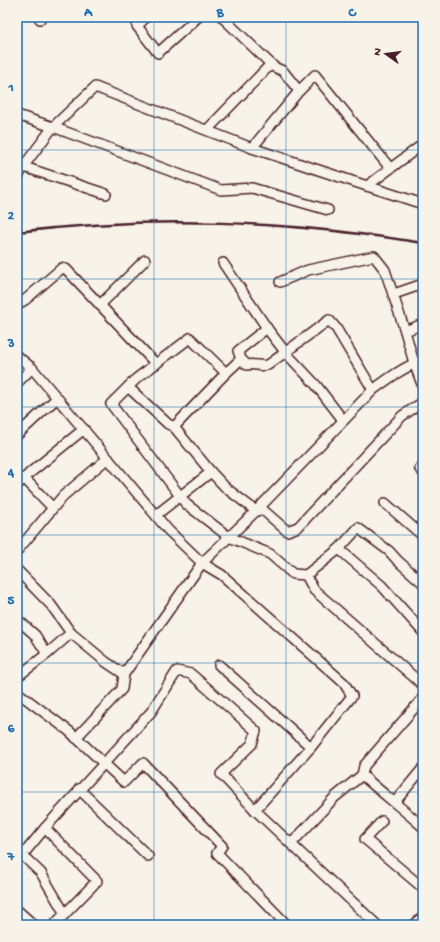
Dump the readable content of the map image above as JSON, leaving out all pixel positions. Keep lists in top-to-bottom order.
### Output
{
  "north": "left",
  "grid": {
    "columns": ["A", "B", "C"],
    "rows": [
      "1",
      "2",
      "3",
      "4",
      "5",
      "6",
      "7"
    ]
  }
}
